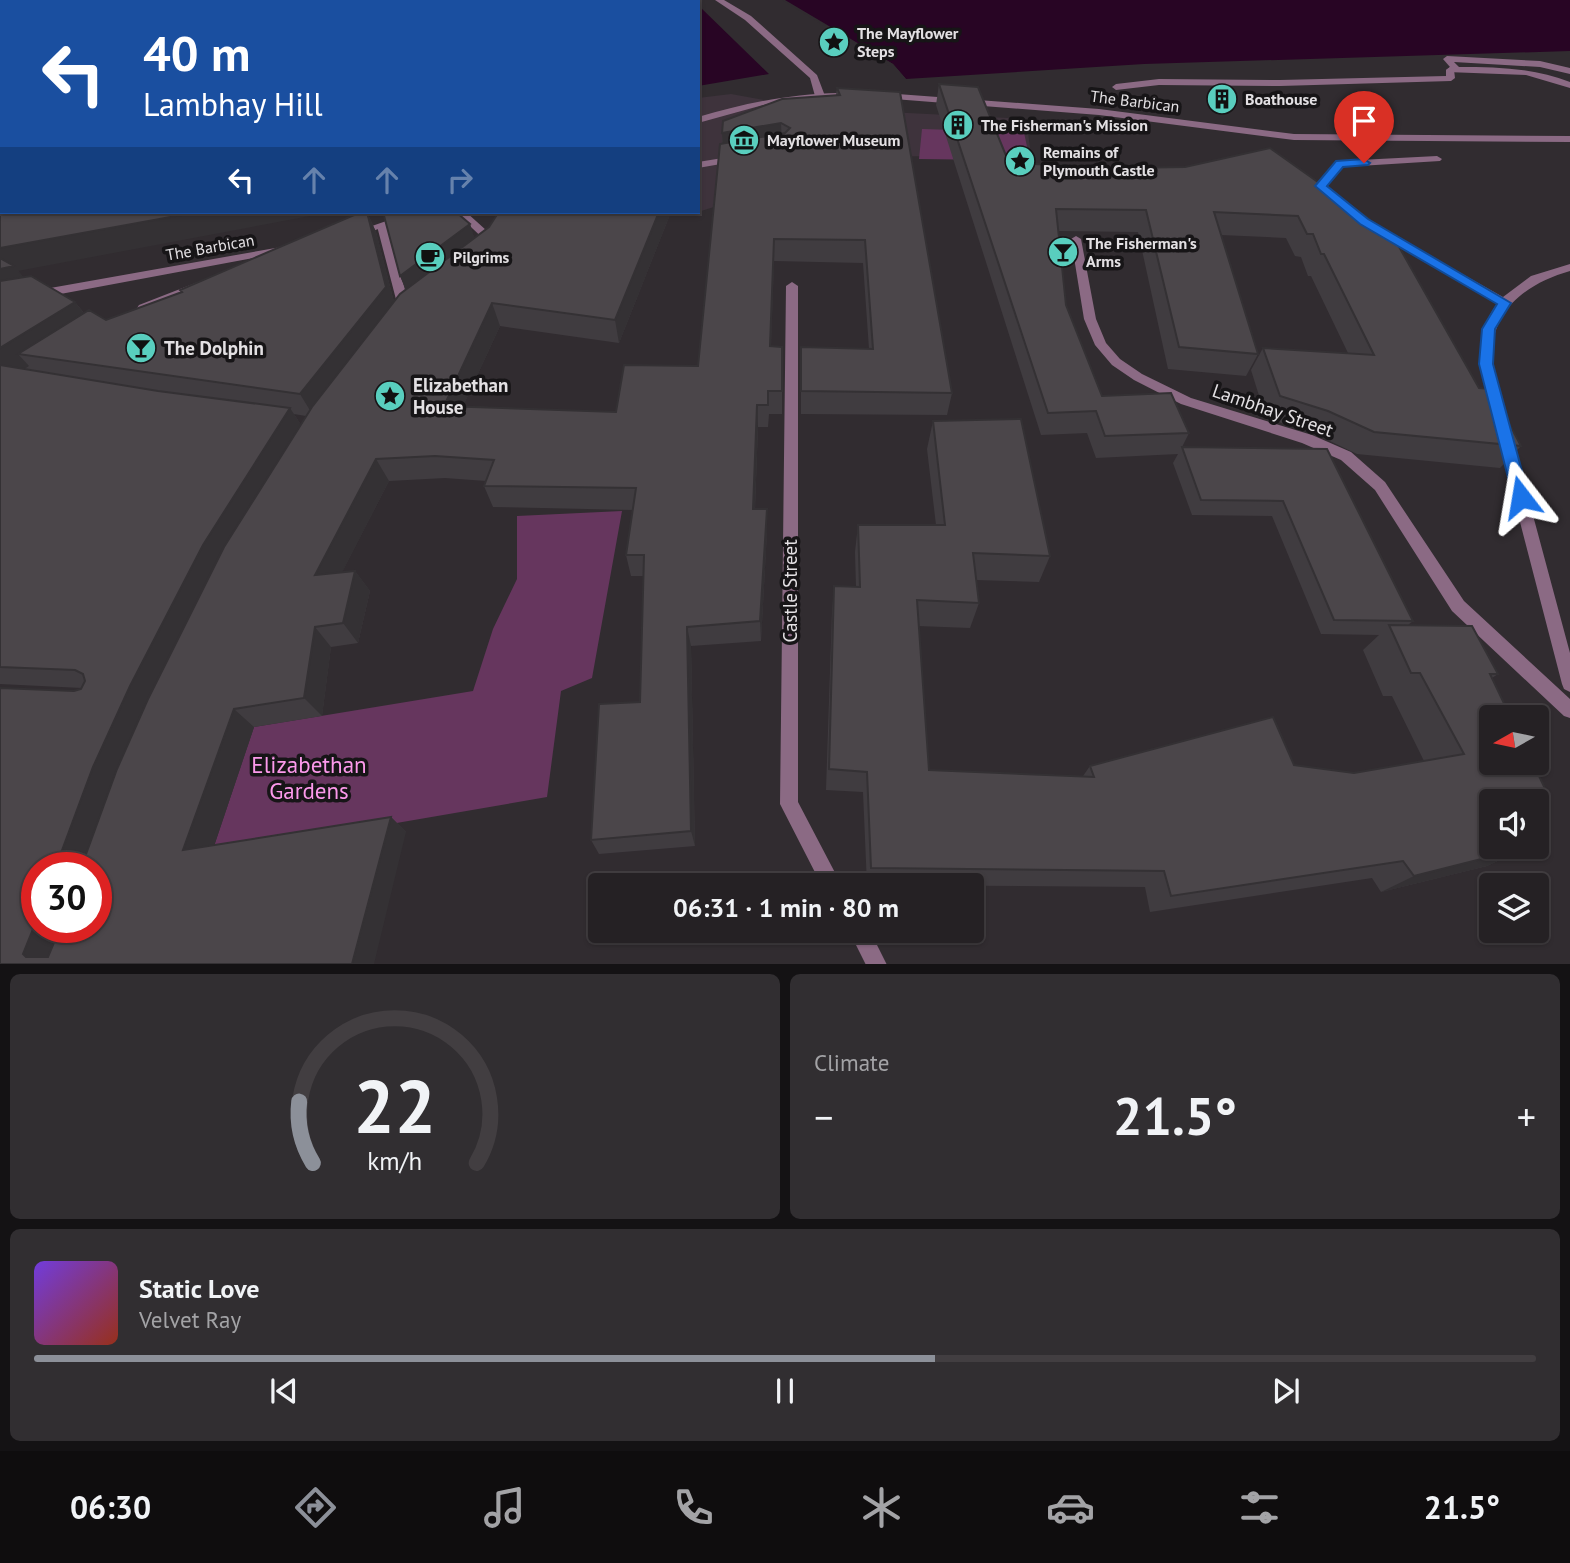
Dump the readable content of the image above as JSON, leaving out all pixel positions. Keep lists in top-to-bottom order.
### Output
{
  "streets": {
    "street": ["The Barbican", "Lambhay Street", "Castle Street"]
  },
  "parks": ["Elizabethan Gardens"],
  "places": {
    "place": ["The Mayflower Steps", "Remains of Plymouth Castle", "Elizabethan House"],
    "building": ["Boathouse", "The Fisherman's Mission"],
    "museum": ["Mayflower Museum"],
    "bar": ["The Fisherman's Arms", "The Dolphin"],
    "cafe": ["Pilgrims"]
  },
  "north": "left",
  "page": {
    "turn": ["40 m", "Lambhay Hill"],
    "limit": "30",
    "trip": "06:31 · 1 min · 80 m",
    "tile": "Climate",
    "heat": ["−", "21.5°", "+"],
    "song": ["Static Love", "Velvet Ray"],
    "tabs": ["06:30", "21.5°"],
    "gauge": ["22", "km/h"]
  }
}
